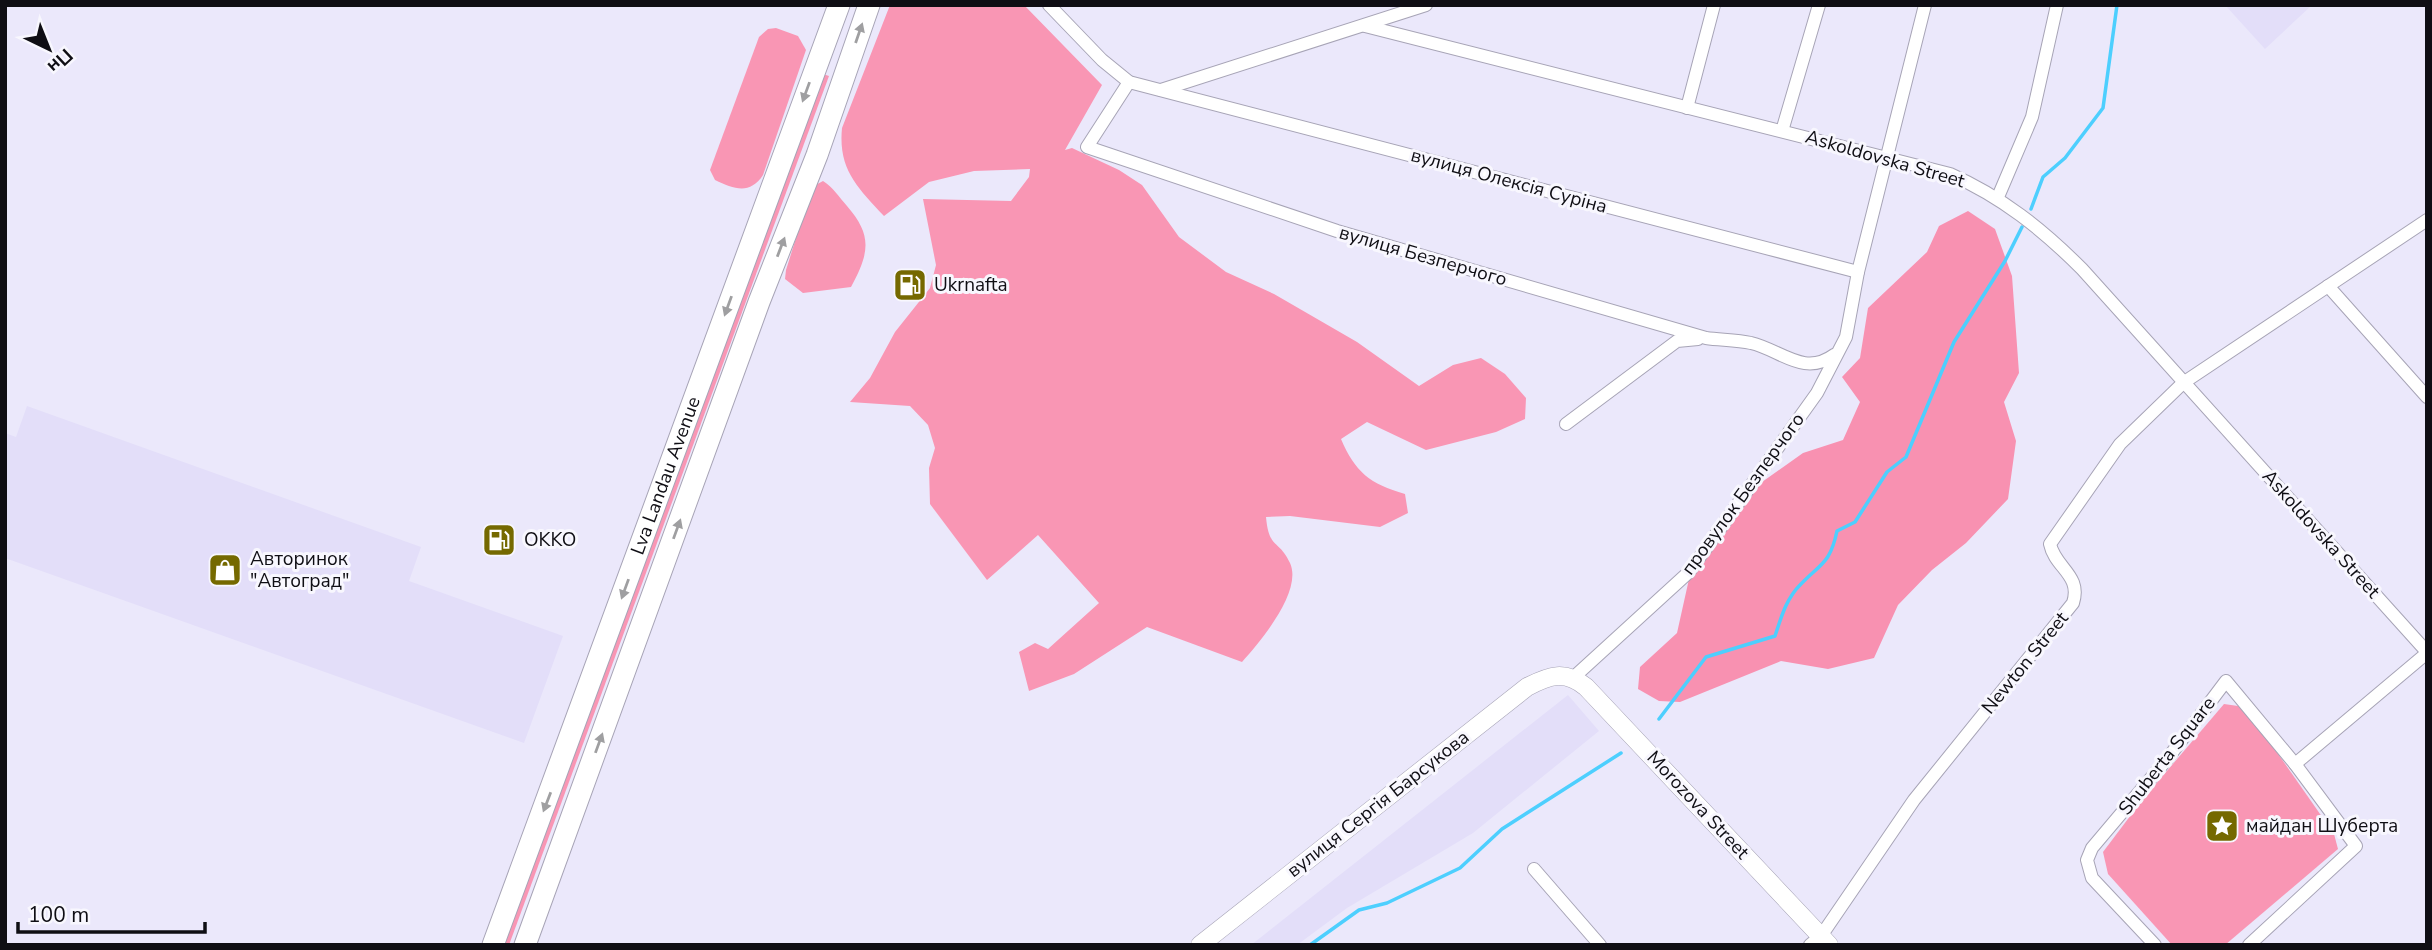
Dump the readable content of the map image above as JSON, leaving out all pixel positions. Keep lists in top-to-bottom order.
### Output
{
  "streets": {
    "main road": ["Lva Landau Avenue", "вулиця Сергія Барсукова", "Morozova Street"],
    "street": [
      "Askoldovska Street",
      "вулиця Олексія Суріна",
      "вулиця Безперчого",
      "провулок Безперчого",
      "Newton Street",
      "Shuberta Square"
    ]
  },
  "crossings": [
    ["Askoldovska Street", "провулок Безперчого"],
    ["Askoldovska Street", "Newton Street"],
    ["вулиця Олексія Суріна", "вулиця Безперчого"],
    ["вулиця Олексія Суріна", "провулок Безперчого"],
    ["вулиця Безперчого", "провулок Безперчого"],
    ["провулок Безперчого", "вулиця Сергія Барсукова"],
    ["провулок Безперчого", "Morozova Street"],
    ["Newton Street", "Morozova Street"],
    ["вулиця Сергія Барсукова", "Morozova Street"]
  ],
  "places": {
    "fuel station": ["Ukrnafta", "OKKO"],
    "shop": ["Авторинок \"Автоград\""],
    "place": ["майдан Шуберта"]
  },
  "scale_bar": "100 m",
  "north": "bottom right"
}
